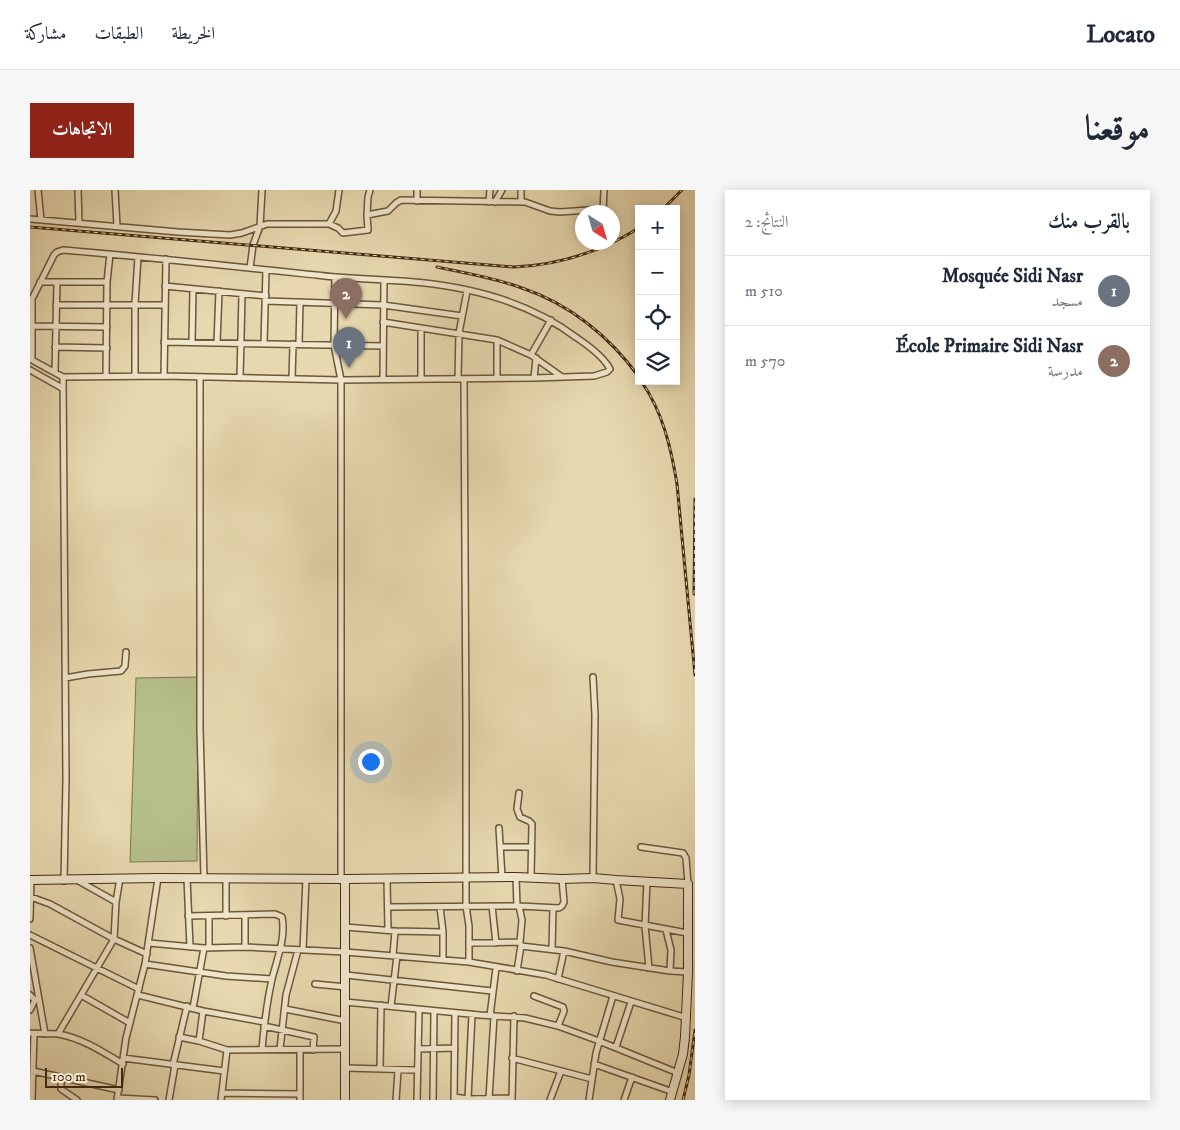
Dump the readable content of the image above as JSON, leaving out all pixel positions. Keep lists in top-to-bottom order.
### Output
{
  "scale_bar": "100 m",
  "north": "bottom right",
  "page": {
    "header": "Locato",
    "nav": ["الخريطة", "الطبقات", "مشاركة"],
    "title": "موقعنا",
    "buttons": "الاتجاهات",
    "heading": ["بالقرب منك", "النتائج: 2"],
    "map_buttons": ["+", "−"],
    "list": [
      {
        "mark": "1",
        "name": "Mosquée Sidi Nasr",
        "note": "مسجد",
        "value": "510 m"
      },
      {
        "mark": "2",
        "name": "École Primaire Sidi Nasr",
        "note": "مدرسة",
        "value": "570 m"
      }
    ],
    "pins": ["2", "1"],
    "scale": "100 m"
  }
}
